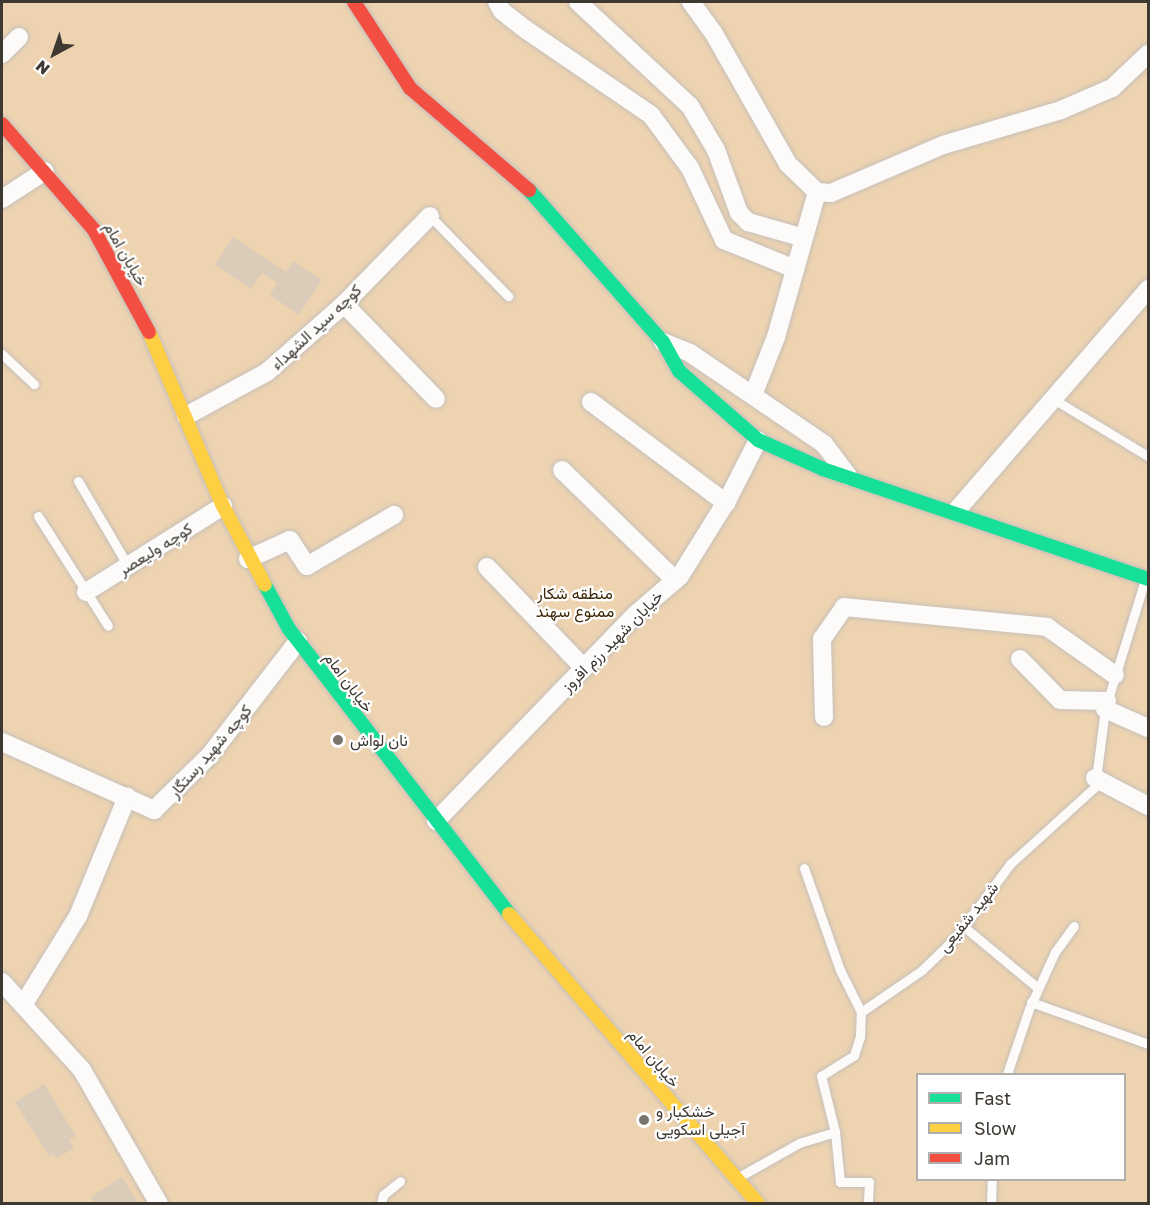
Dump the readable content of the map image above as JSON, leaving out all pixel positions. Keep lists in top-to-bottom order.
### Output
{
  "streets": {
    "street": [
      "خیابان امام",
      "کوچه سید الشهداء",
      "کوچه ولیعصر",
      "خیابان شهید رزم افروز",
      "کوچه شهید رستگار"
    ],
    "lane": ["شهید شفیعی"]
  },
  "crossings": [
    ["خیابان امام", "کوچه سید الشهداء"],
    ["خیابان امام", "کوچه ولیعصر"],
    ["خیابان امام", "خیابان شهید رزم افروز"],
    ["خیابان امام", "کوچه شهید رستگار"]
  ],
  "parks": ["منطقه شکار ممنوع سهند"],
  "places": ["نان لواش", "خشکبار و آجیلی اسکویی"],
  "legend": ["Fast", "Slow", "Jam"],
  "north": "bottom left"
}
